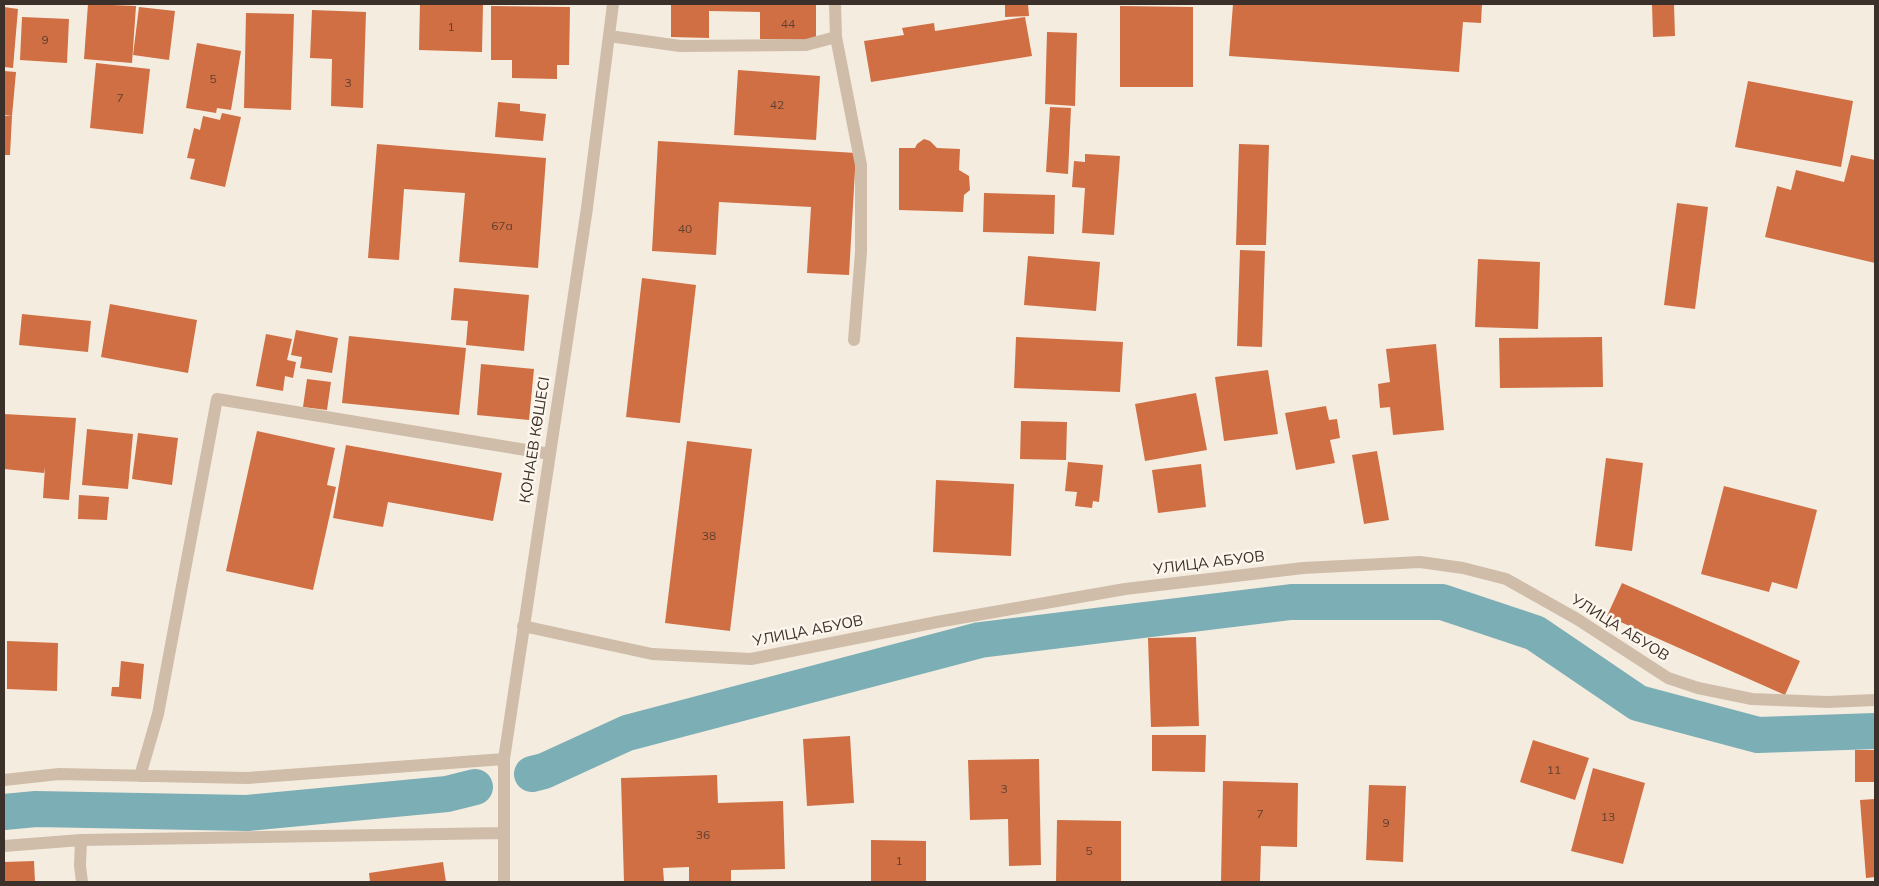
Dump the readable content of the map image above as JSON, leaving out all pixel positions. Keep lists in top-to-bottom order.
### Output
{
  "streets": {
    "street": ["ҚОНАЕВ КӨШЕСІ", "УЛИЦА АБУОВ"]
  },
  "crossings": [
    ["ҚОНАЕВ КӨШЕСІ", "УЛИЦА АБУОВ"]
  ],
  "house_numbers": [
    "44",
    "1",
    "9",
    "5",
    "3",
    "7",
    "42",
    "67а",
    "40",
    "38",
    "11",
    "3",
    "7",
    "13",
    "9",
    "36",
    "5",
    "1"
  ]
}
